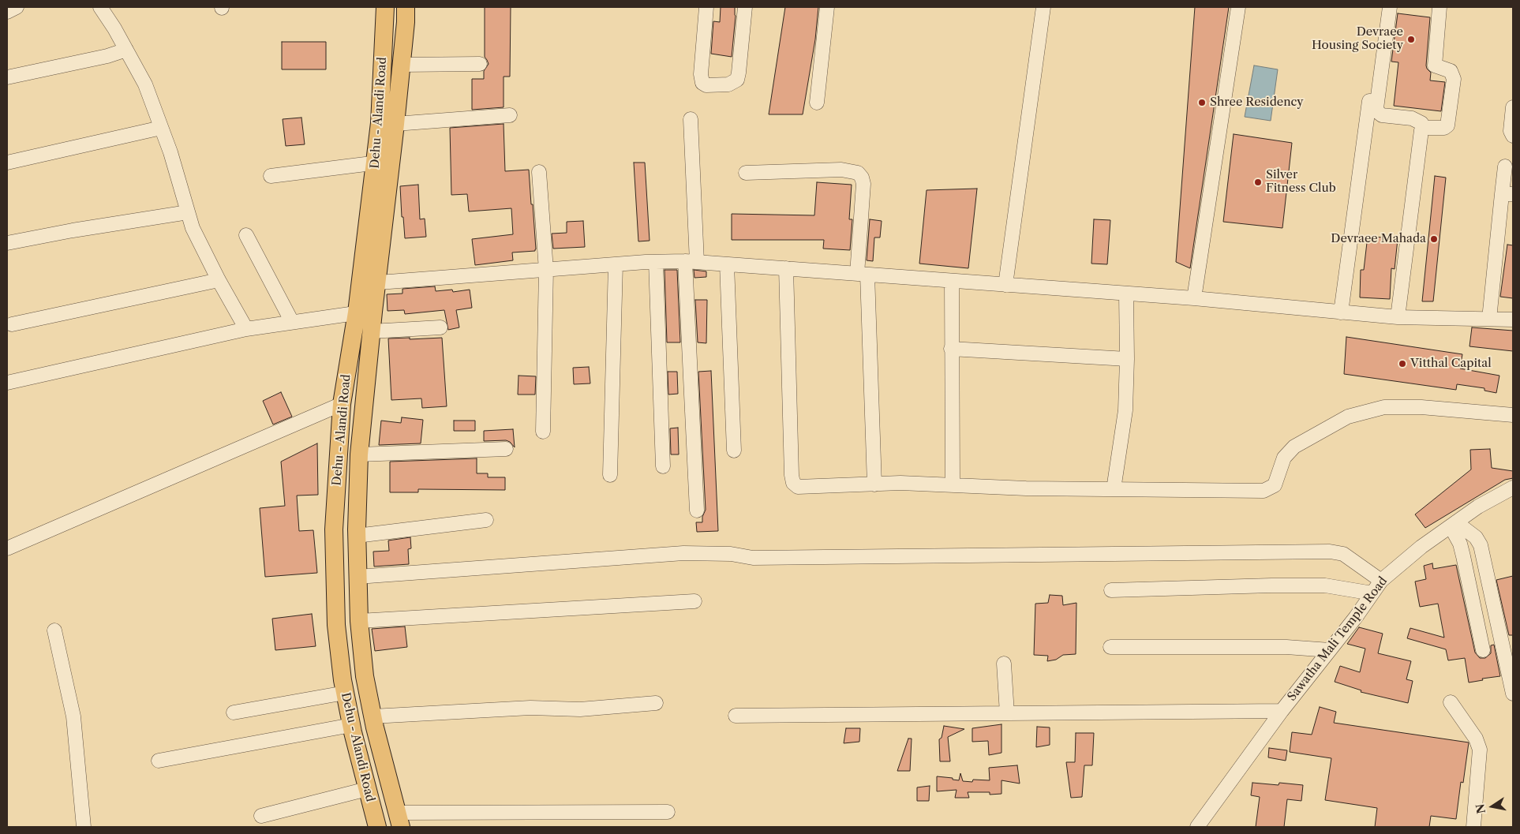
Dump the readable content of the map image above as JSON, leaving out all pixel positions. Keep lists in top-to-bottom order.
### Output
{
  "streets": {
    "main road": ["Dehu - Alandi Road"],
    "street": ["Sawatha Mali Temple Road"]
  },
  "places": [
    "Devraee Housing Society",
    "Shree Residency",
    "Silver Fitness Club",
    "Devraee Mahada",
    "Vitthal Capital"
  ],
  "north": "left"
}
